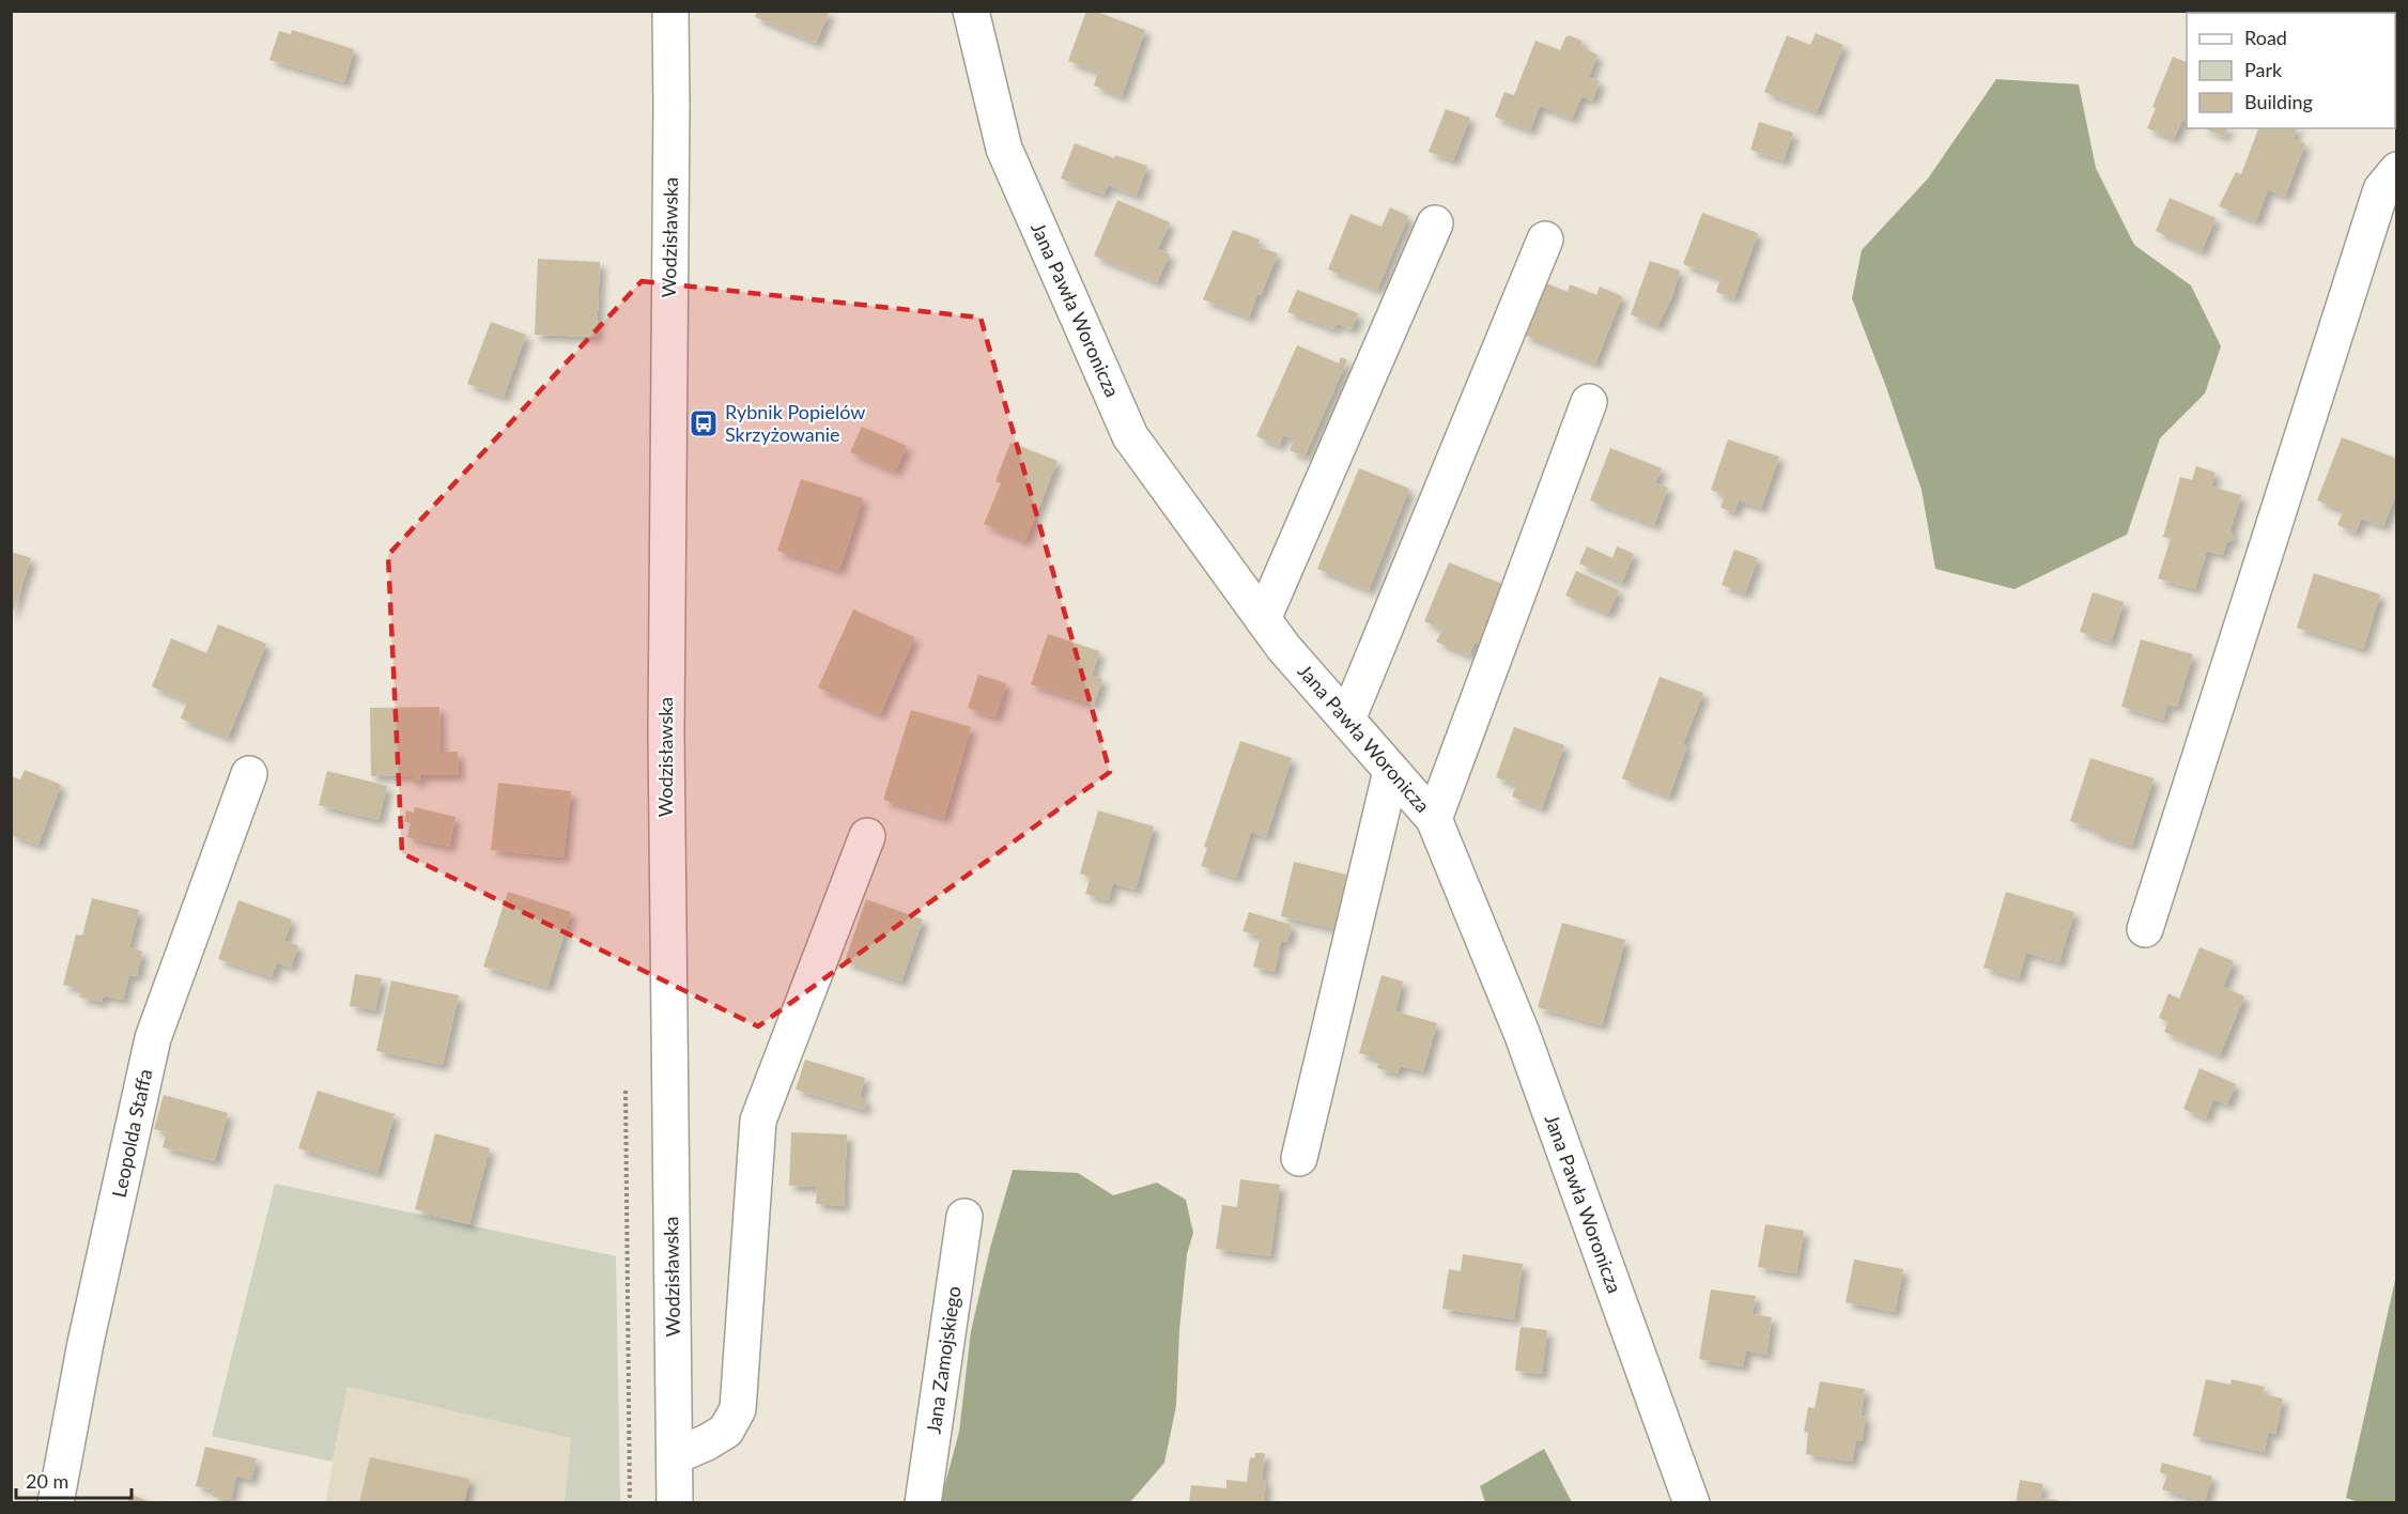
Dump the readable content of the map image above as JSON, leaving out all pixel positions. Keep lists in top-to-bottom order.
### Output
{
  "streets": {
    "street": [
      "Wodzisławska",
      "Jana Pawła Woronicza",
      "Leopolda Staffa",
      "Jana Zamojskiego"
    ]
  },
  "places": {
    "bus stop": ["Rybnik Popielów Skrzyżowanie"]
  },
  "legend": ["Road", "Park", "Building"],
  "scale_bar": "20 m"
}
